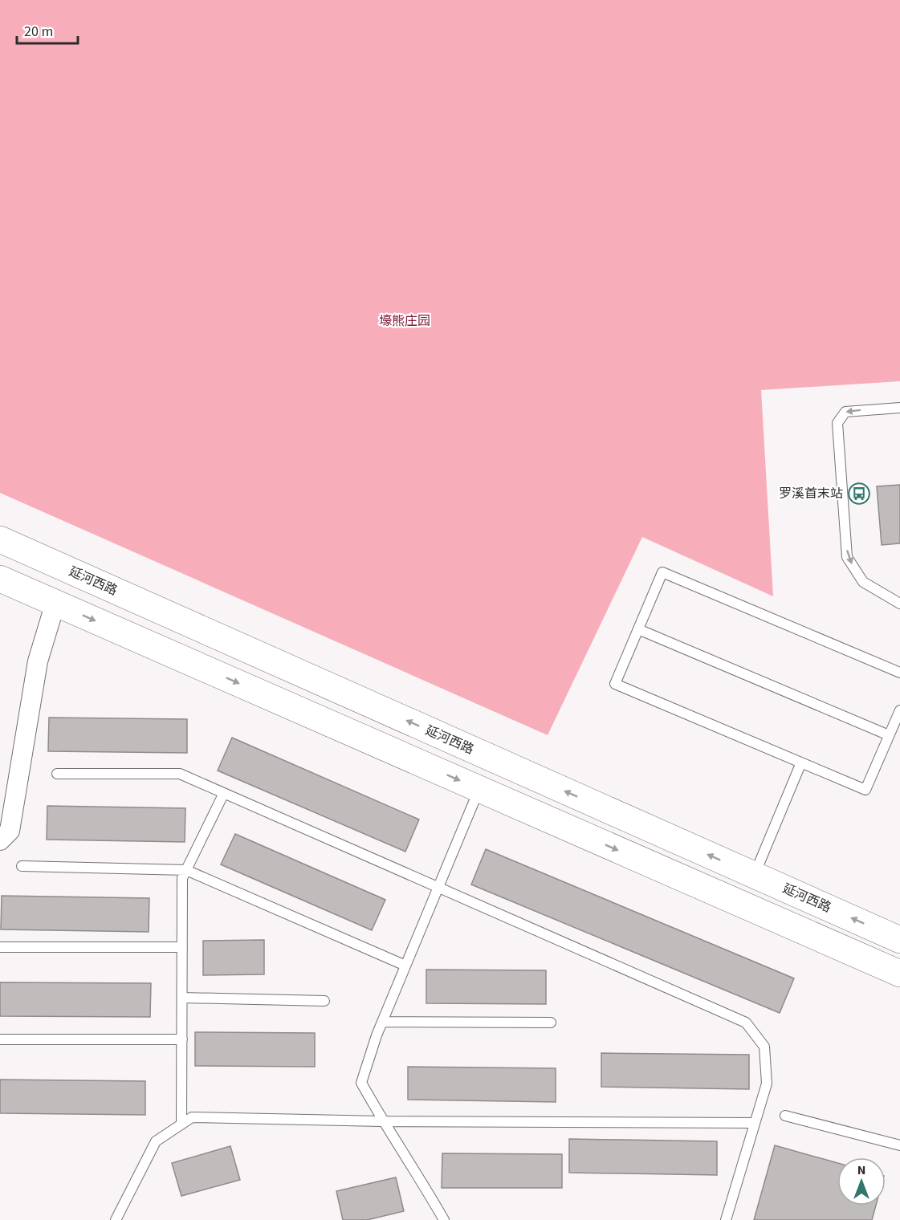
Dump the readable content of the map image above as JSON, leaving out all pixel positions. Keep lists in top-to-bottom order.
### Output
{
  "streets": {
    "street": ["延河西路"]
  },
  "parks": ["壕熊庄园"],
  "places": {
    "bus stop": ["罗溪首末站"]
  },
  "scale_bar": "20 m",
  "north": "top"
}
